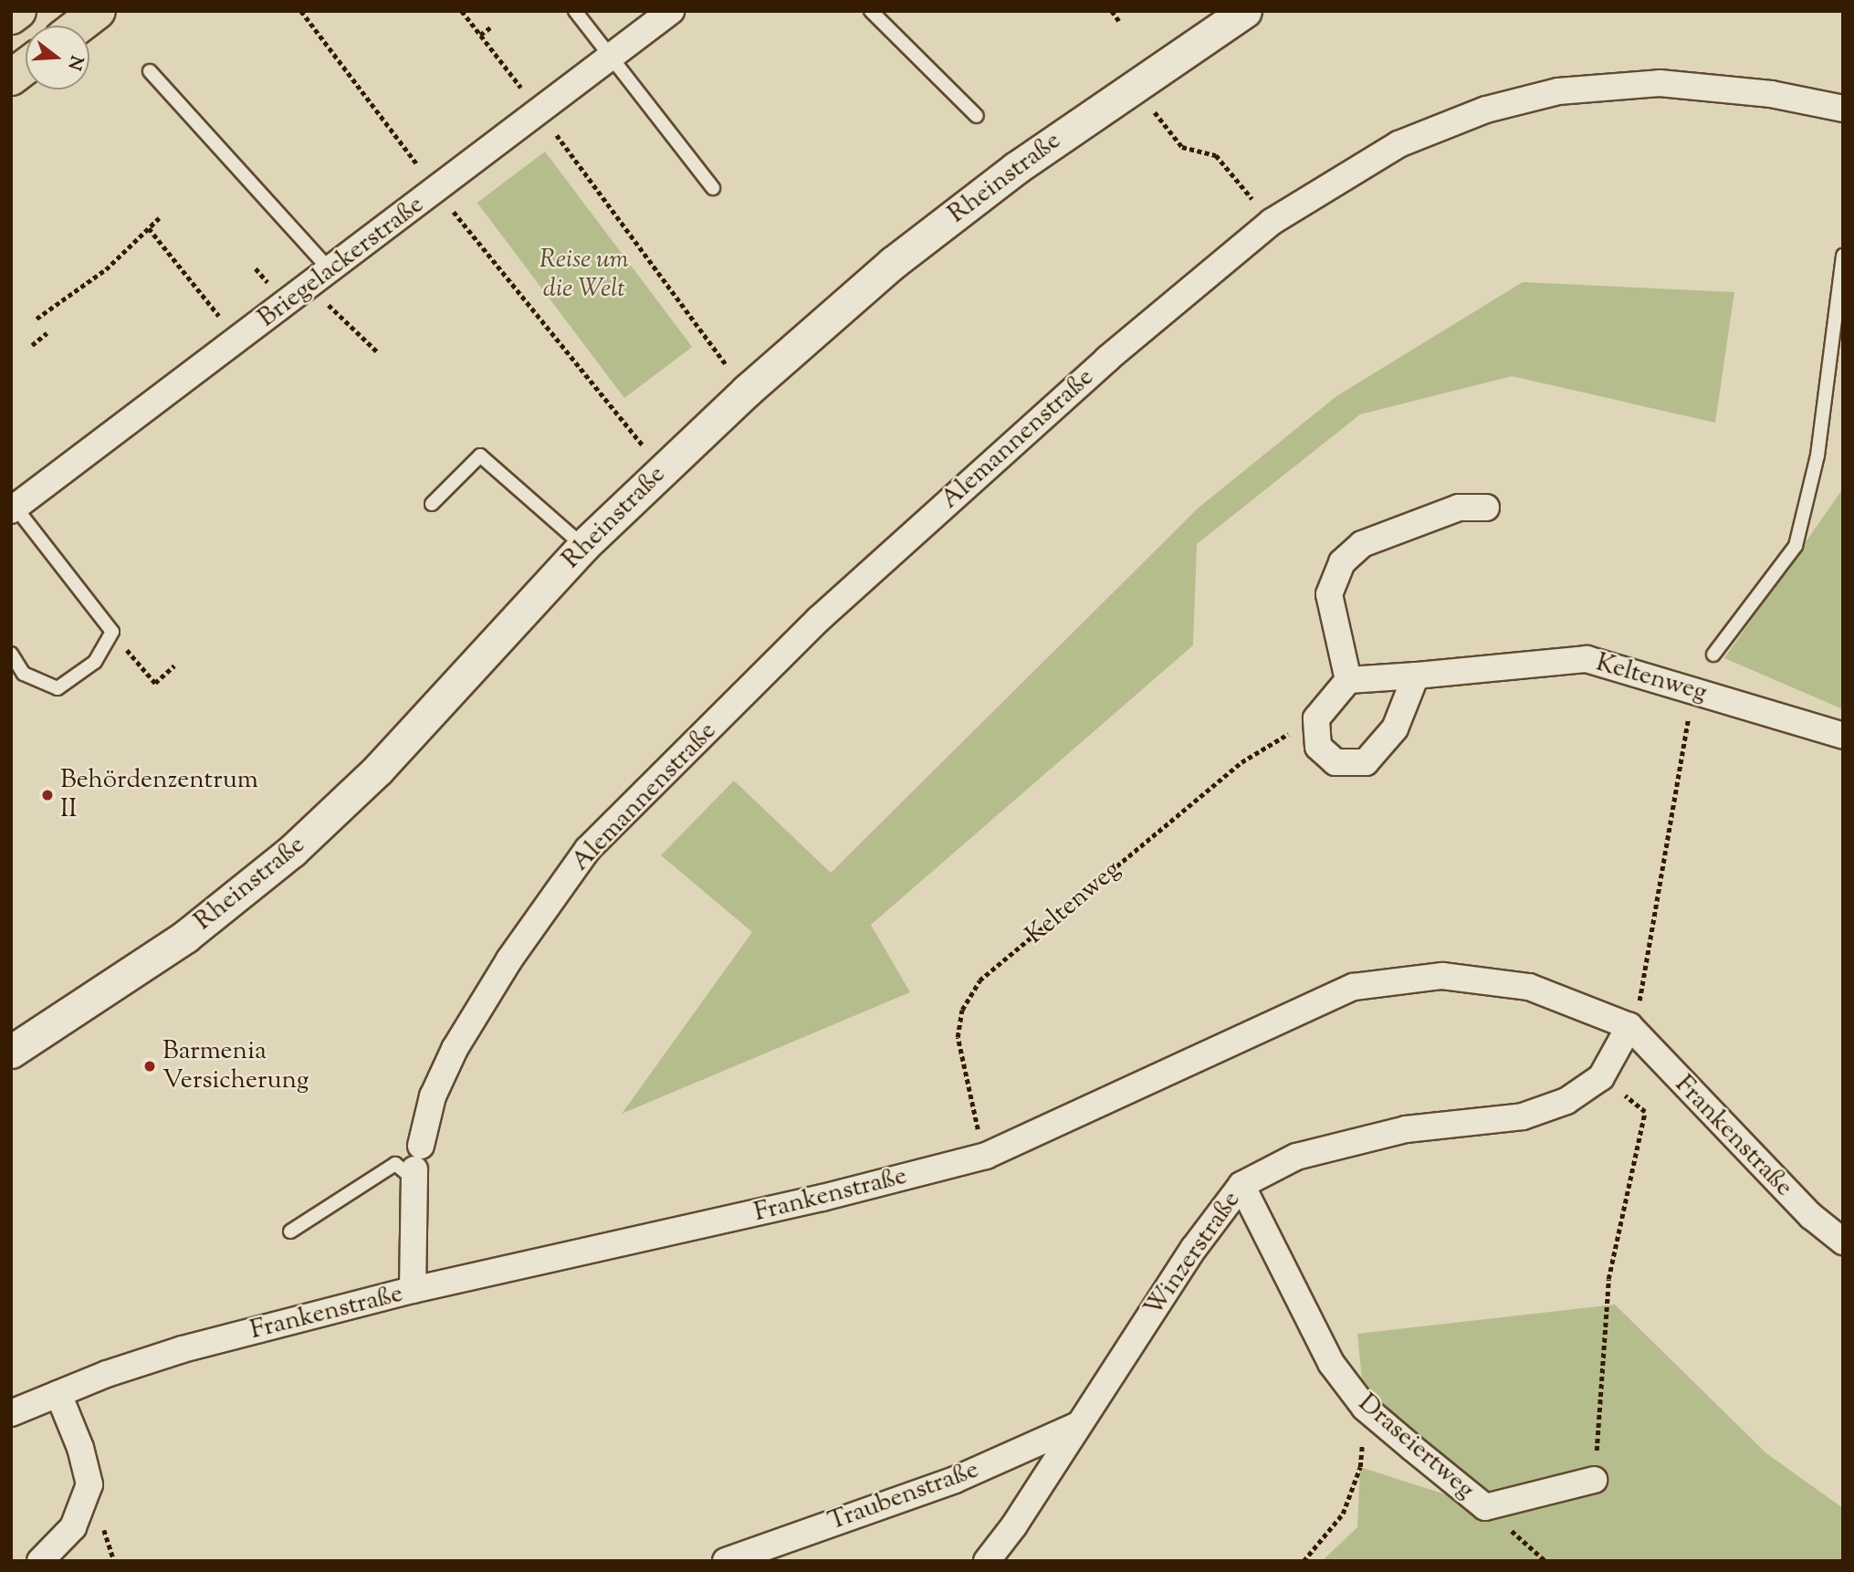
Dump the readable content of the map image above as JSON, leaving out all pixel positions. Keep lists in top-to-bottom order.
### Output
{
  "streets": {
    "street": [
      "Rheinstraße",
      "Briegelackerstraße",
      "Alemannenstraße",
      "Keltenweg",
      "Frankenstraße",
      "Winzerstraße",
      "Draseiertweg",
      "Traubenstraße"
    ]
  },
  "crossings": [
    ["Alemannenstraße", "Frankenstraße"],
    ["Keltenweg", "Frankenstraße"],
    ["Keltenweg", "Winzerstraße"],
    ["Frankenstraße", "Winzerstraße"],
    ["Winzerstraße", "Draseiertweg"],
    ["Winzerstraße", "Traubenstraße"]
  ],
  "parks": ["Reise um die Welt"],
  "places": ["Behördenzentrum II", "Barmenia Versicherung"],
  "north": "right"
}
